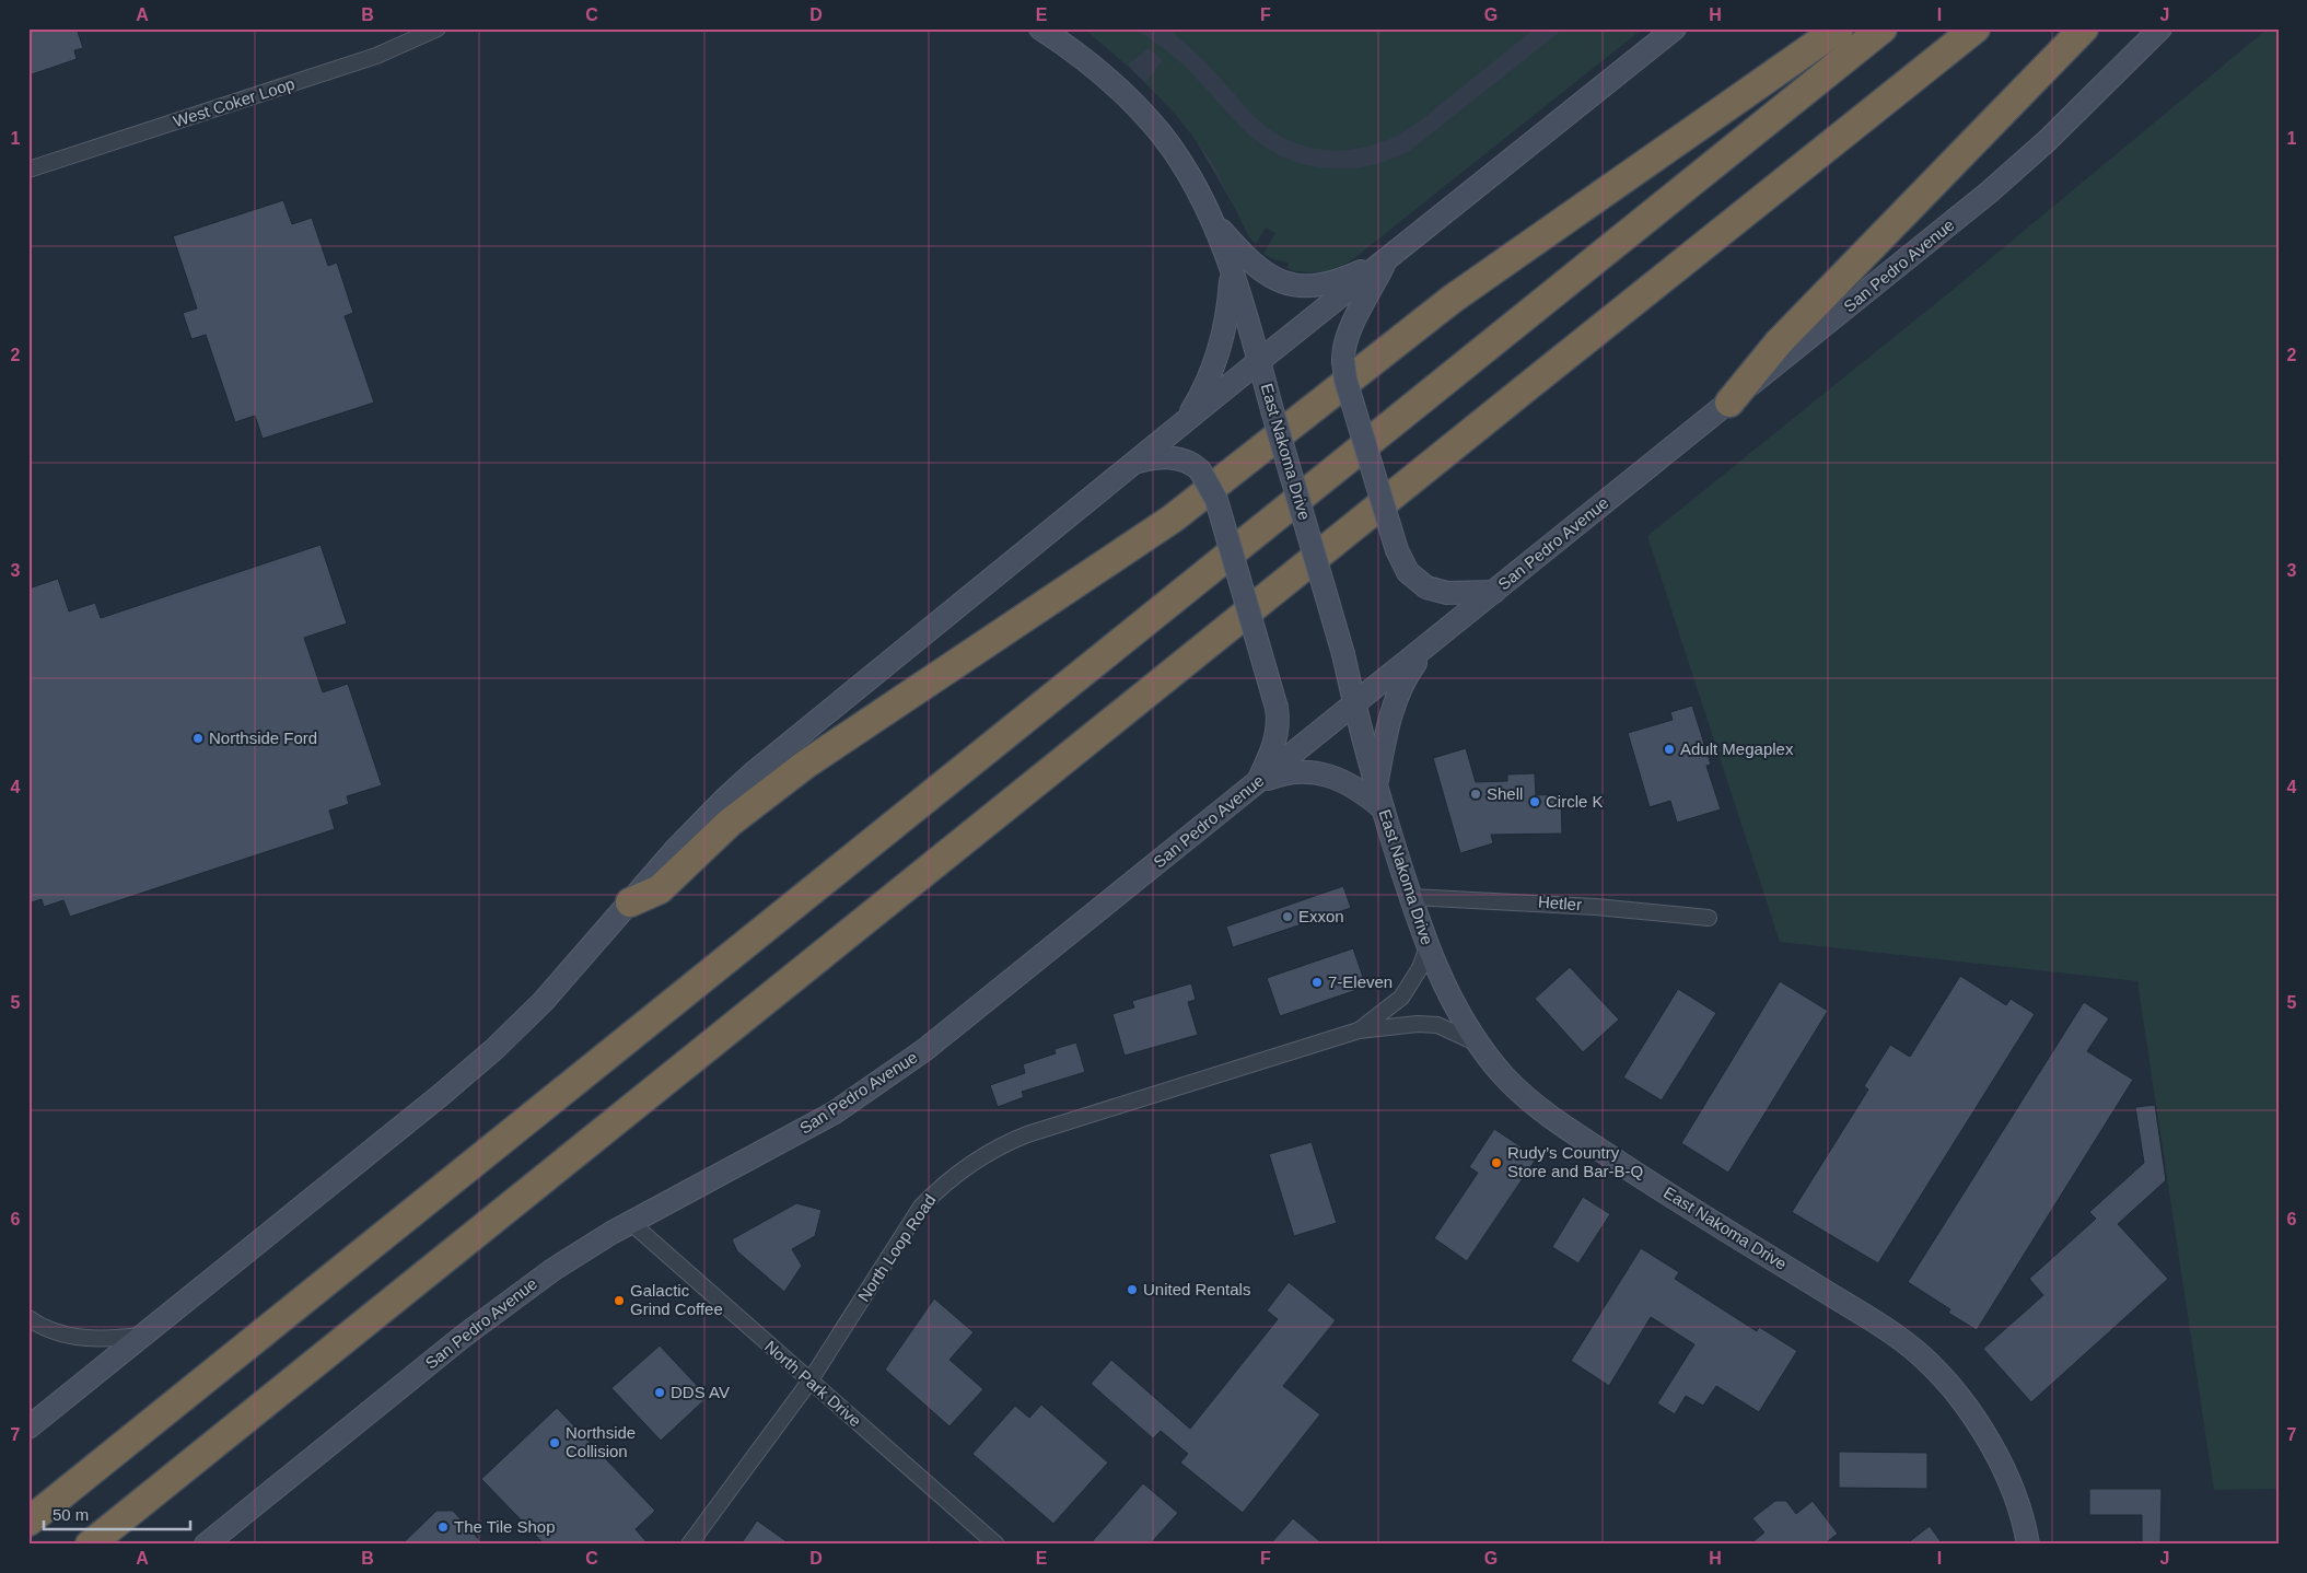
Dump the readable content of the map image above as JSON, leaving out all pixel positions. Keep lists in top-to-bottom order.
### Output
{
  "streets": {
    "main road": ["San Pedro Avenue", "East Nakoma Drive"],
    "street": [
      "West Coker Loop",
      "Hetler",
      "North Loop Road",
      "North Park Drive"
    ]
  },
  "crossings": [
    ["San Pedro Avenue", "East Nakoma Drive"],
    ["San Pedro Avenue", "North Park Drive"],
    ["East Nakoma Drive", "Hetler"],
    ["East Nakoma Drive", "North Loop Road"],
    ["North Loop Road", "North Park Drive"]
  ],
  "places": [
    "Northside Ford",
    "Adult Megaplex",
    "Shell",
    "Circle K",
    "Exxon",
    "7-Eleven",
    "Rudy’s Country Store and Bar-B-Q",
    "United Rentals",
    "Galactic Grind Coffee",
    "DDS AV",
    "Northside Collision",
    "The Tile Shop"
  ],
  "scale_bar": "50 m",
  "grid": {
    "columns": [
      "A",
      "B",
      "C",
      "D",
      "E",
      "F",
      "G",
      "H",
      "I",
      "J"
    ],
    "rows": [
      "1",
      "2",
      "3",
      "4",
      "5",
      "6",
      "7"
    ]
  }
}
